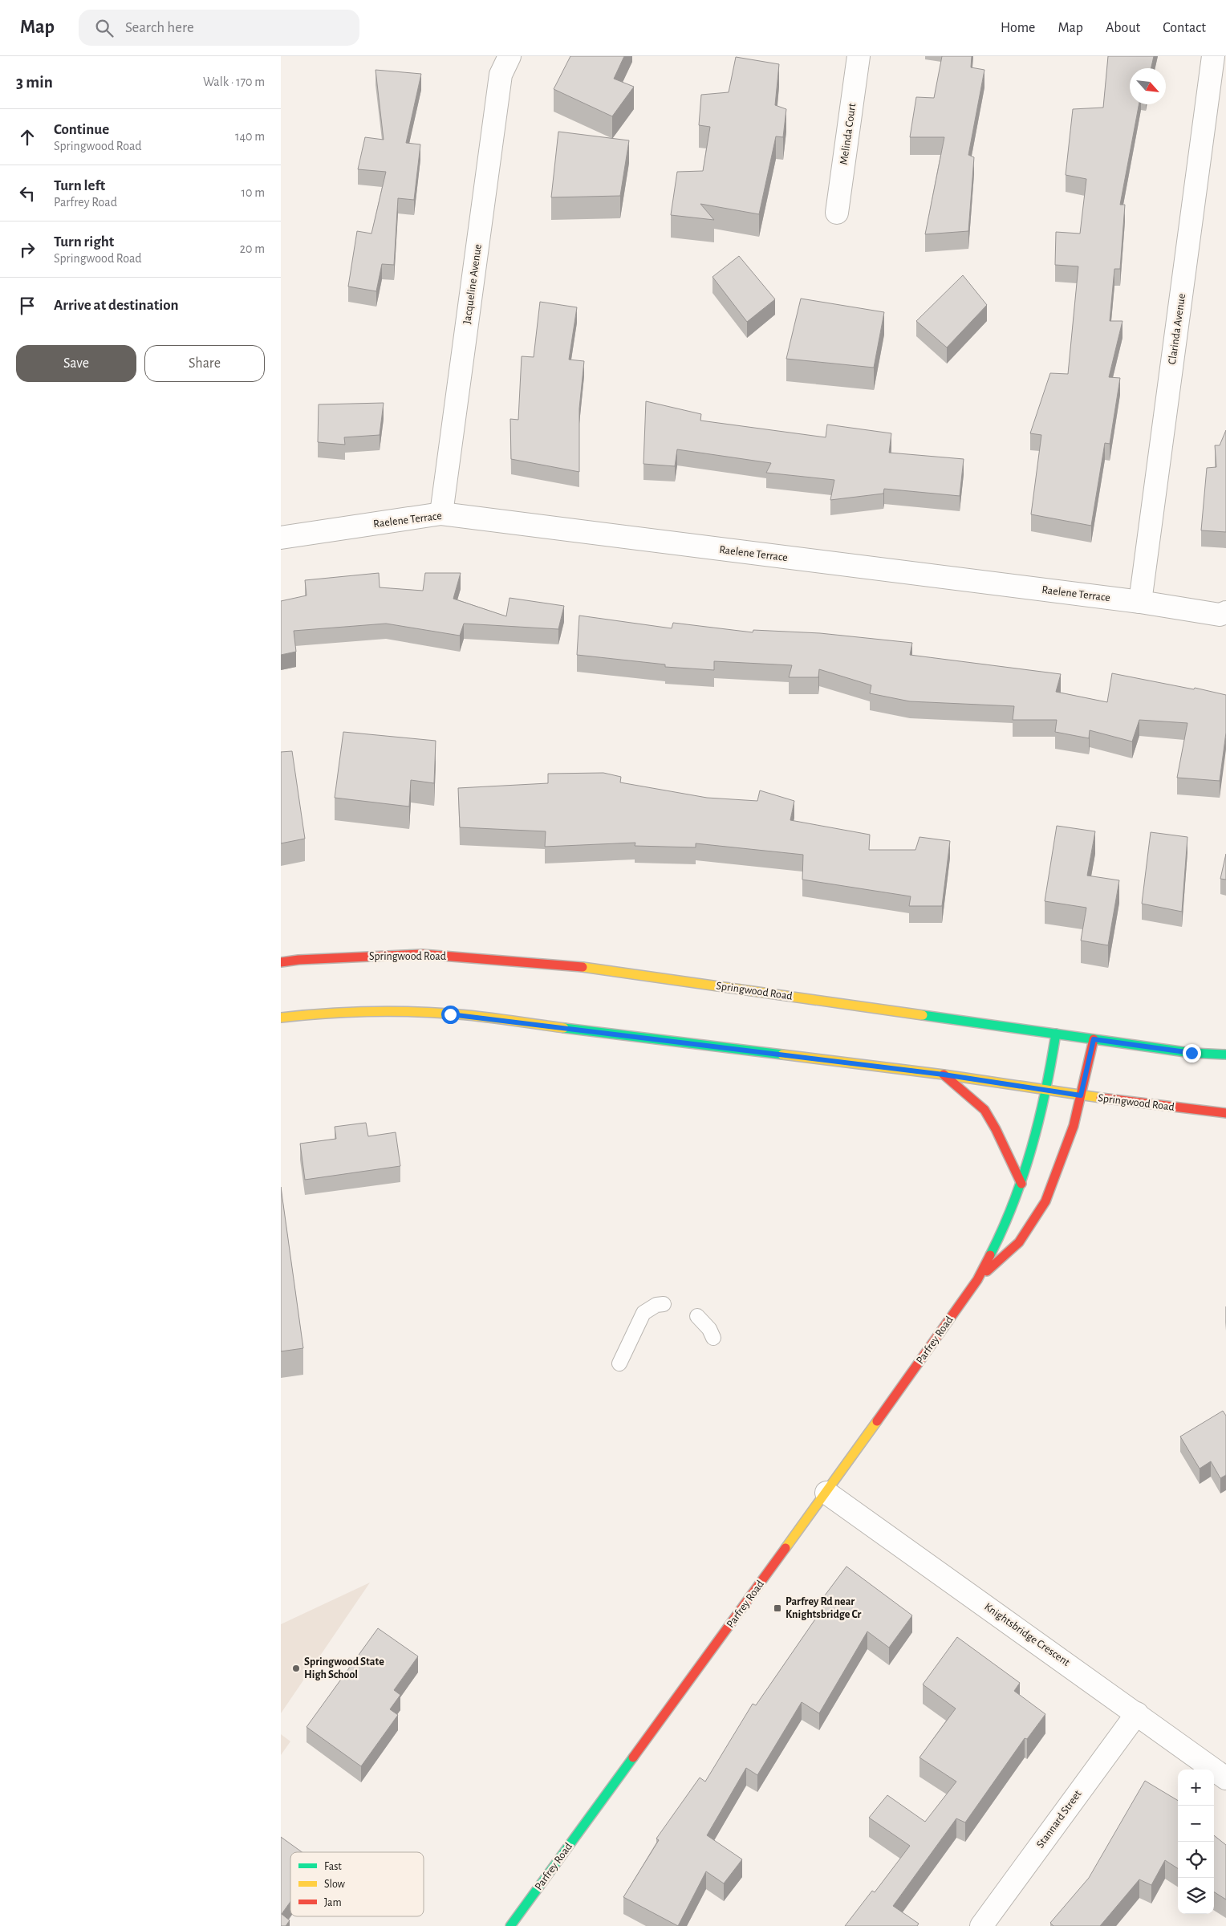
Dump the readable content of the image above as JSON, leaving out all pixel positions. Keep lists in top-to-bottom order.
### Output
{
  "streets": {
    "main road": ["Springwood Road", "Parfrey Road"],
    "street": [
      "Melinda Court",
      "Jacqueline Avenue",
      "Clarinda Avenue",
      "Raelene Terrace",
      "Knightsbridge Crescent",
      "Stannard Street"
    ]
  },
  "crossings": [
    ["Jacqueline Avenue", "Raelene Terrace"],
    ["Clarinda Avenue", "Raelene Terrace"],
    ["Springwood Road", "Parfrey Road"],
    ["Parfrey Road", "Knightsbridge Crescent"],
    ["Knightsbridge Crescent", "Stannard Street"]
  ],
  "places": {
    "transit": ["Parfrey Rd near Knightsbridge Cr"],
    "other": ["Springwood State High School"]
  },
  "legend": ["Fast", "Slow", "Jam"],
  "north": "bottom right",
  "page": {
    "header": "Map",
    "search": "Search here",
    "nav": [
      "Home",
      "Map",
      "About",
      "Contact"
    ],
    "heading": ["3 min", "Walk · 170 m"],
    "list": [
      ["Continue", "Springwood Road", "140 m"],
      ["Turn left", "Parfrey Road", "10 m"],
      ["Turn right", "Springwood Road", "20 m"],
      "Arrive at destination"
    ],
    "buttons": ["Save", "Share"],
    "map_buttons": ["+", "−"]
  }
}
